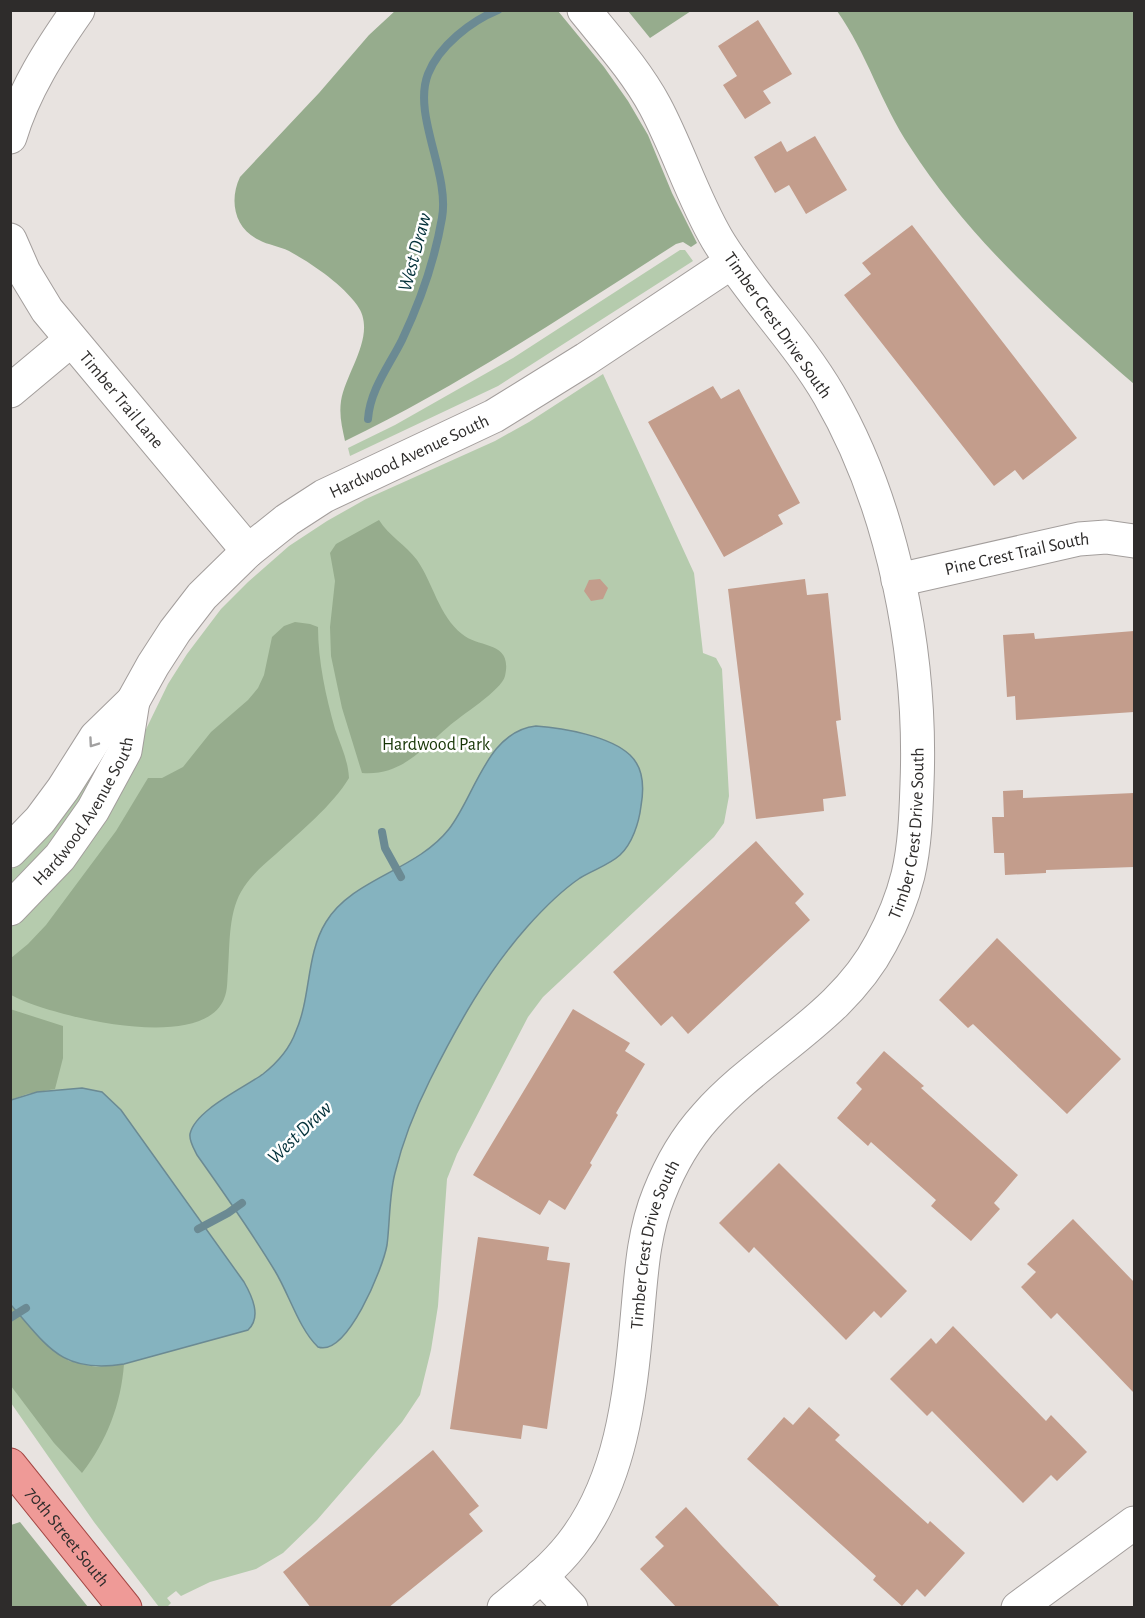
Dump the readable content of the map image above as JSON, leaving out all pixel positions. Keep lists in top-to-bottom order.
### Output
{
  "streets": {
    "main road": ["70th Street South"],
    "street": [
      "Timber Crest Drive South",
      "Timber Trail Lane",
      "Hardwood Avenue South",
      "Pine Crest Trail South"
    ]
  },
  "crossings": [
    ["Timber Crest Drive South", "Hardwood Avenue South"],
    ["Timber Crest Drive South", "Pine Crest Trail South"],
    ["Timber Trail Lane", "Hardwood Avenue South"]
  ],
  "water": ["West Draw"],
  "parks": ["Hardwood Park"]
}
